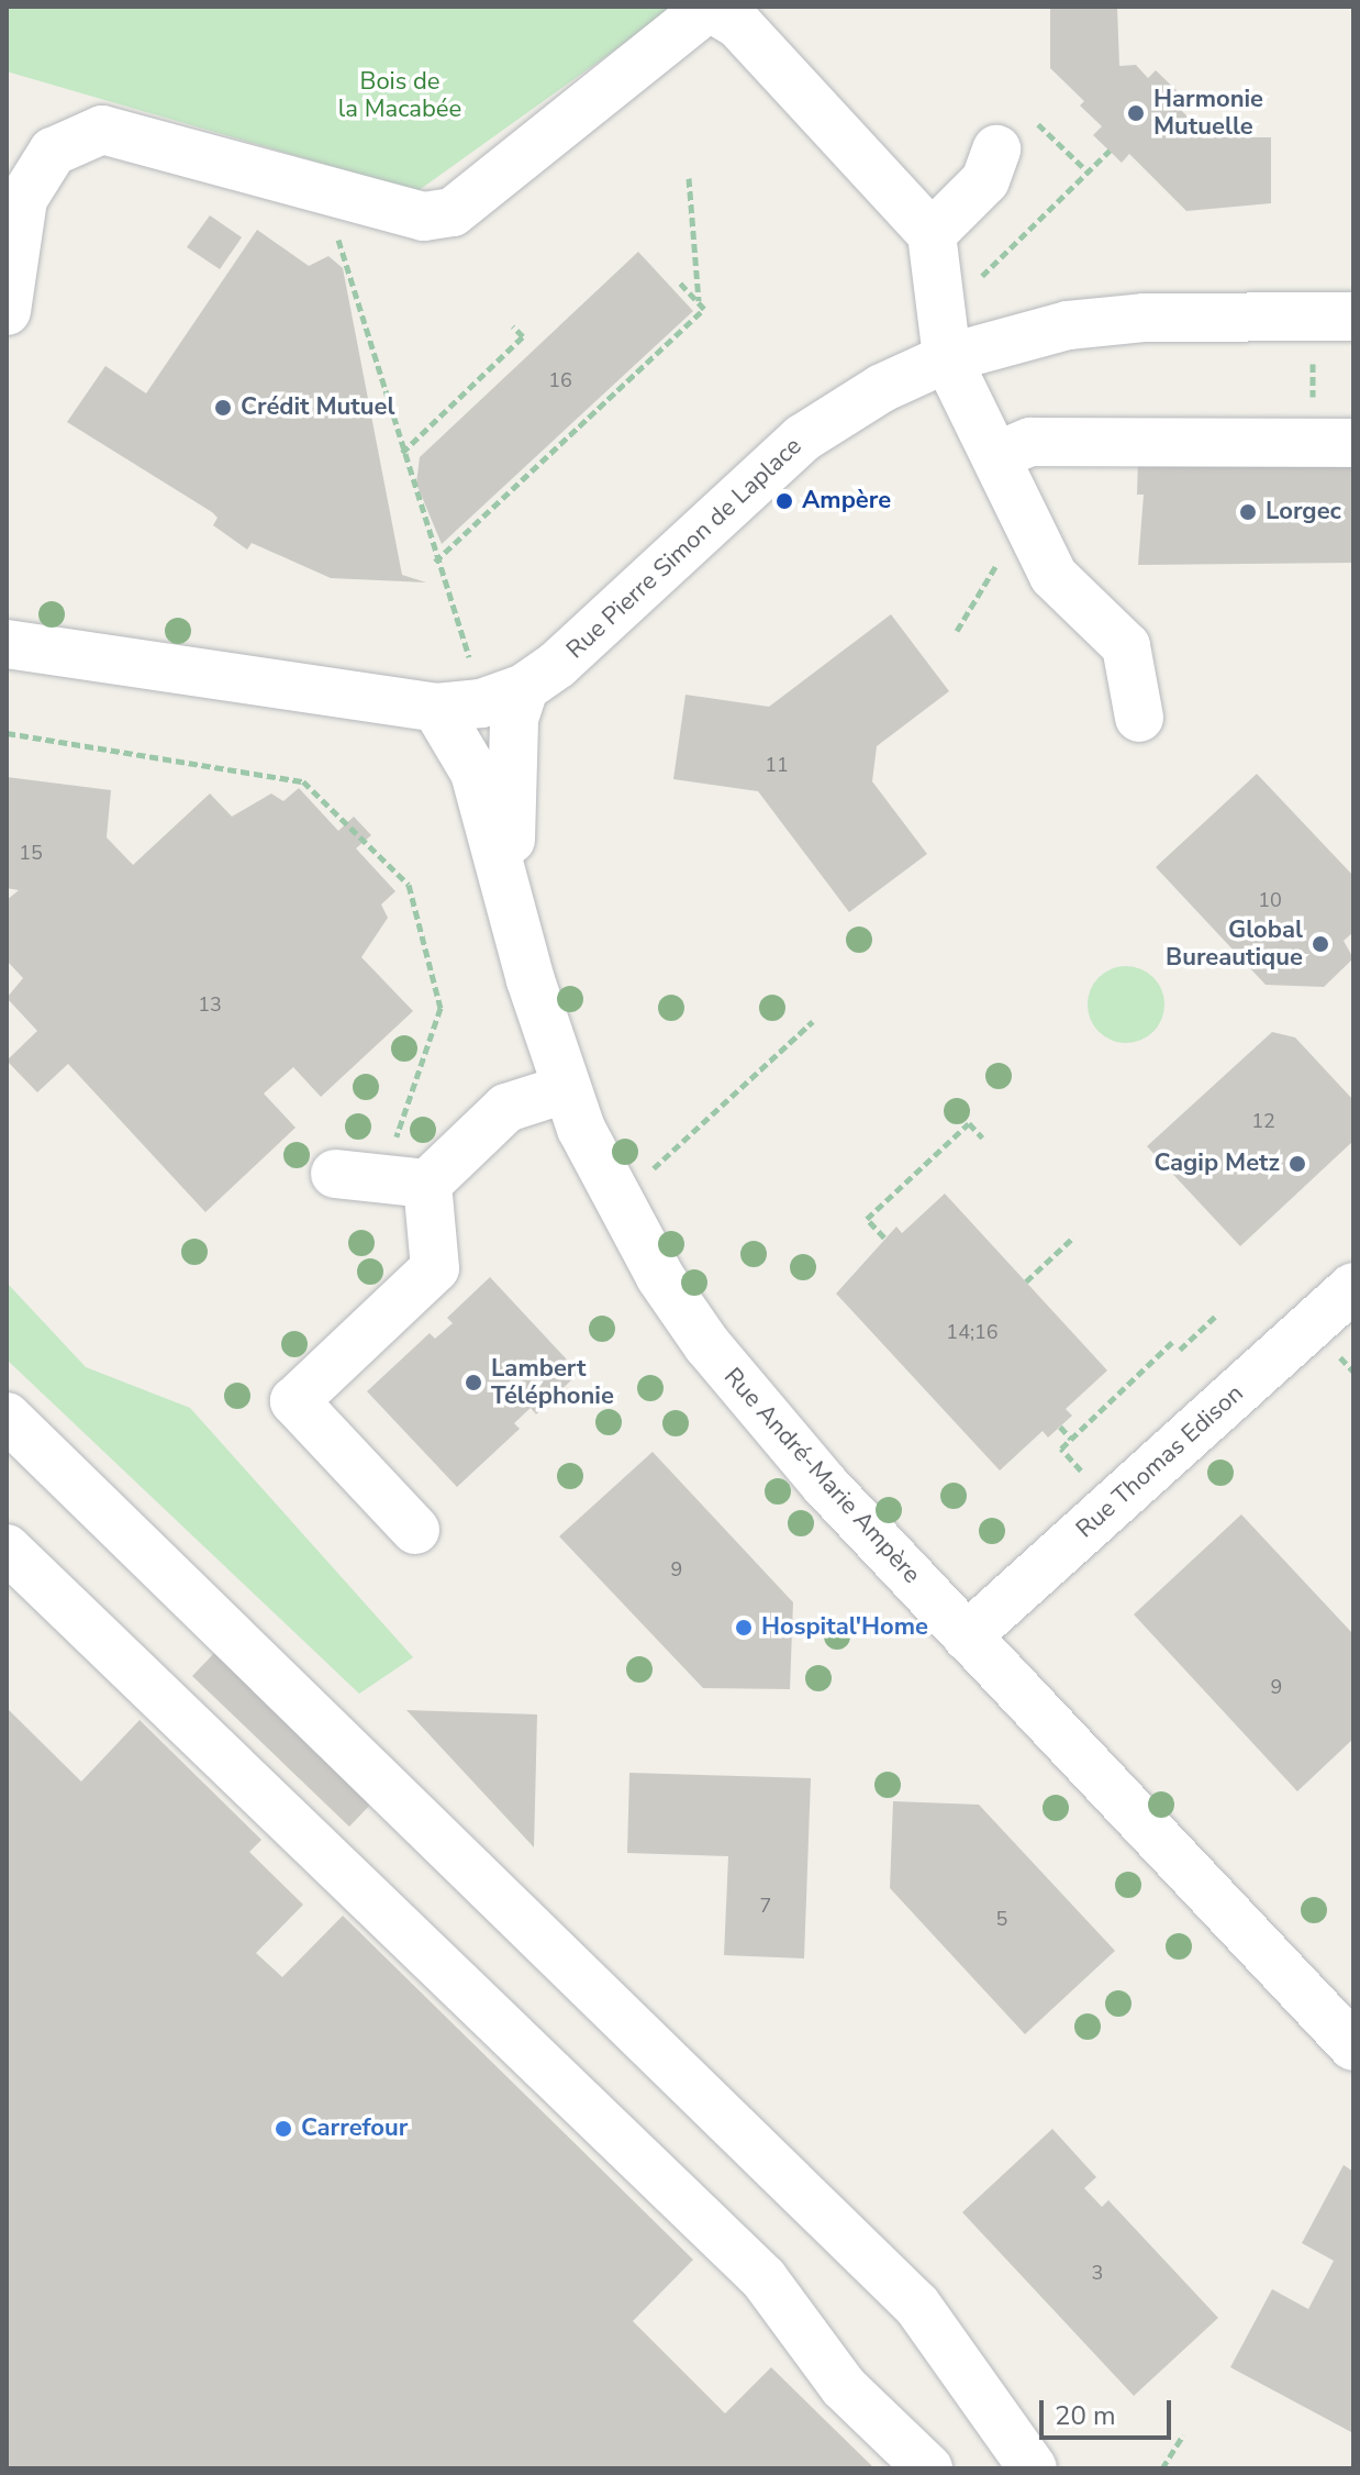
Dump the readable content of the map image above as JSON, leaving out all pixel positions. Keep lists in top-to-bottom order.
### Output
{
  "streets": {
    "street": ["Rue Pierre Simon de Laplace", "Rue Thomas Edison", "Rue André-Marie Ampère"]
  },
  "crossings": [
    ["Rue Pierre Simon de Laplace", "Rue André-Marie Ampère"],
    ["Rue Thomas Edison", "Rue André-Marie Ampère"]
  ],
  "parks": ["Bois de la Macabée"],
  "places": [
    "Harmonie Mutuelle",
    "Crédit Mutuel",
    "Ampère",
    "Lorgec",
    "Global Bureautique",
    "Cagip Metz",
    "Lambert Téléphonie",
    "Hospital'Home",
    "Carrefour"
  ],
  "house_numbers": [
    "16",
    "11",
    "15",
    "10",
    "13",
    "12",
    "14;16",
    "9",
    "9",
    "7",
    "5",
    "3"
  ],
  "scale_bar": "20 m"
}
